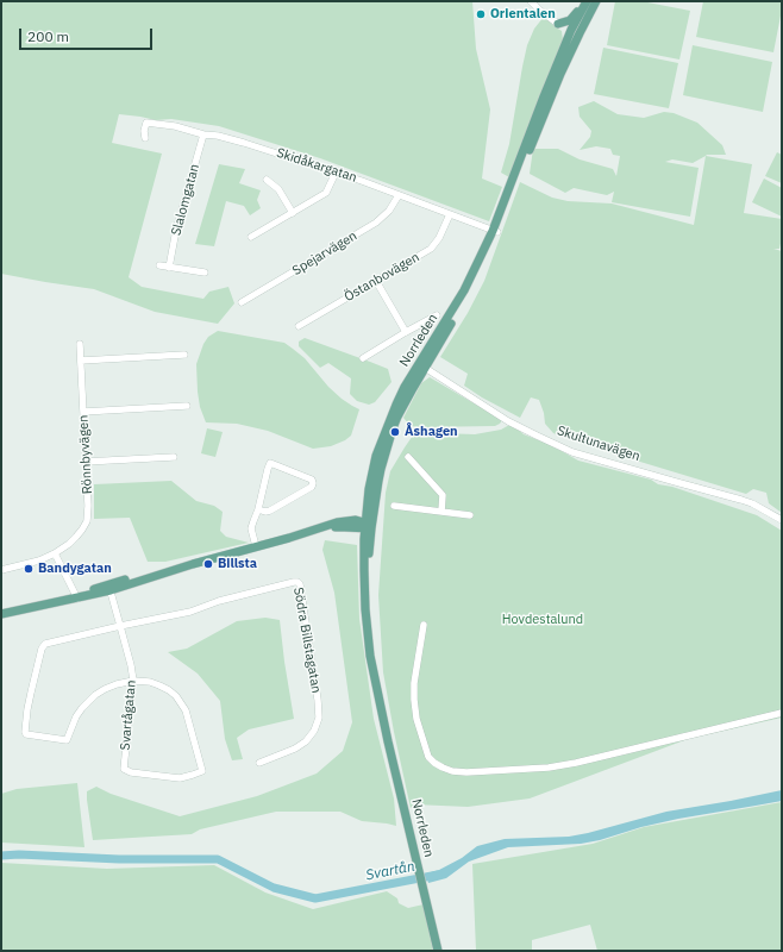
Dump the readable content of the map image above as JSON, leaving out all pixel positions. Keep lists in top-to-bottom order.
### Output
{
  "streets": {
    "main road": ["Norrleden"],
    "street": [
      "Skidåkargatan",
      "Slalomgatan",
      "Spejarvägen",
      "Östanbovägen",
      "Skultunavägen",
      "Rönnbyvägen",
      "Södra Billstagatan",
      "Svartågatan"
    ]
  },
  "crossings": [
    ["Skidåkargatan", "Slalomgatan"],
    ["Skidåkargatan", "Spejarvägen"],
    ["Skidåkargatan", "Östanbovägen"],
    ["Skidåkargatan", "Norrleden"],
    ["Norrleden", "Skultunavägen"],
    ["Södra Billstagatan", "Svartågatan"]
  ],
  "water": ["Svartån"],
  "parks": ["Hovdestalund"],
  "places": [
    "Orientalen",
    "Åshagen",
    "Billsta",
    "Bandygatan"
  ],
  "scale_bar": "200 m"
}
